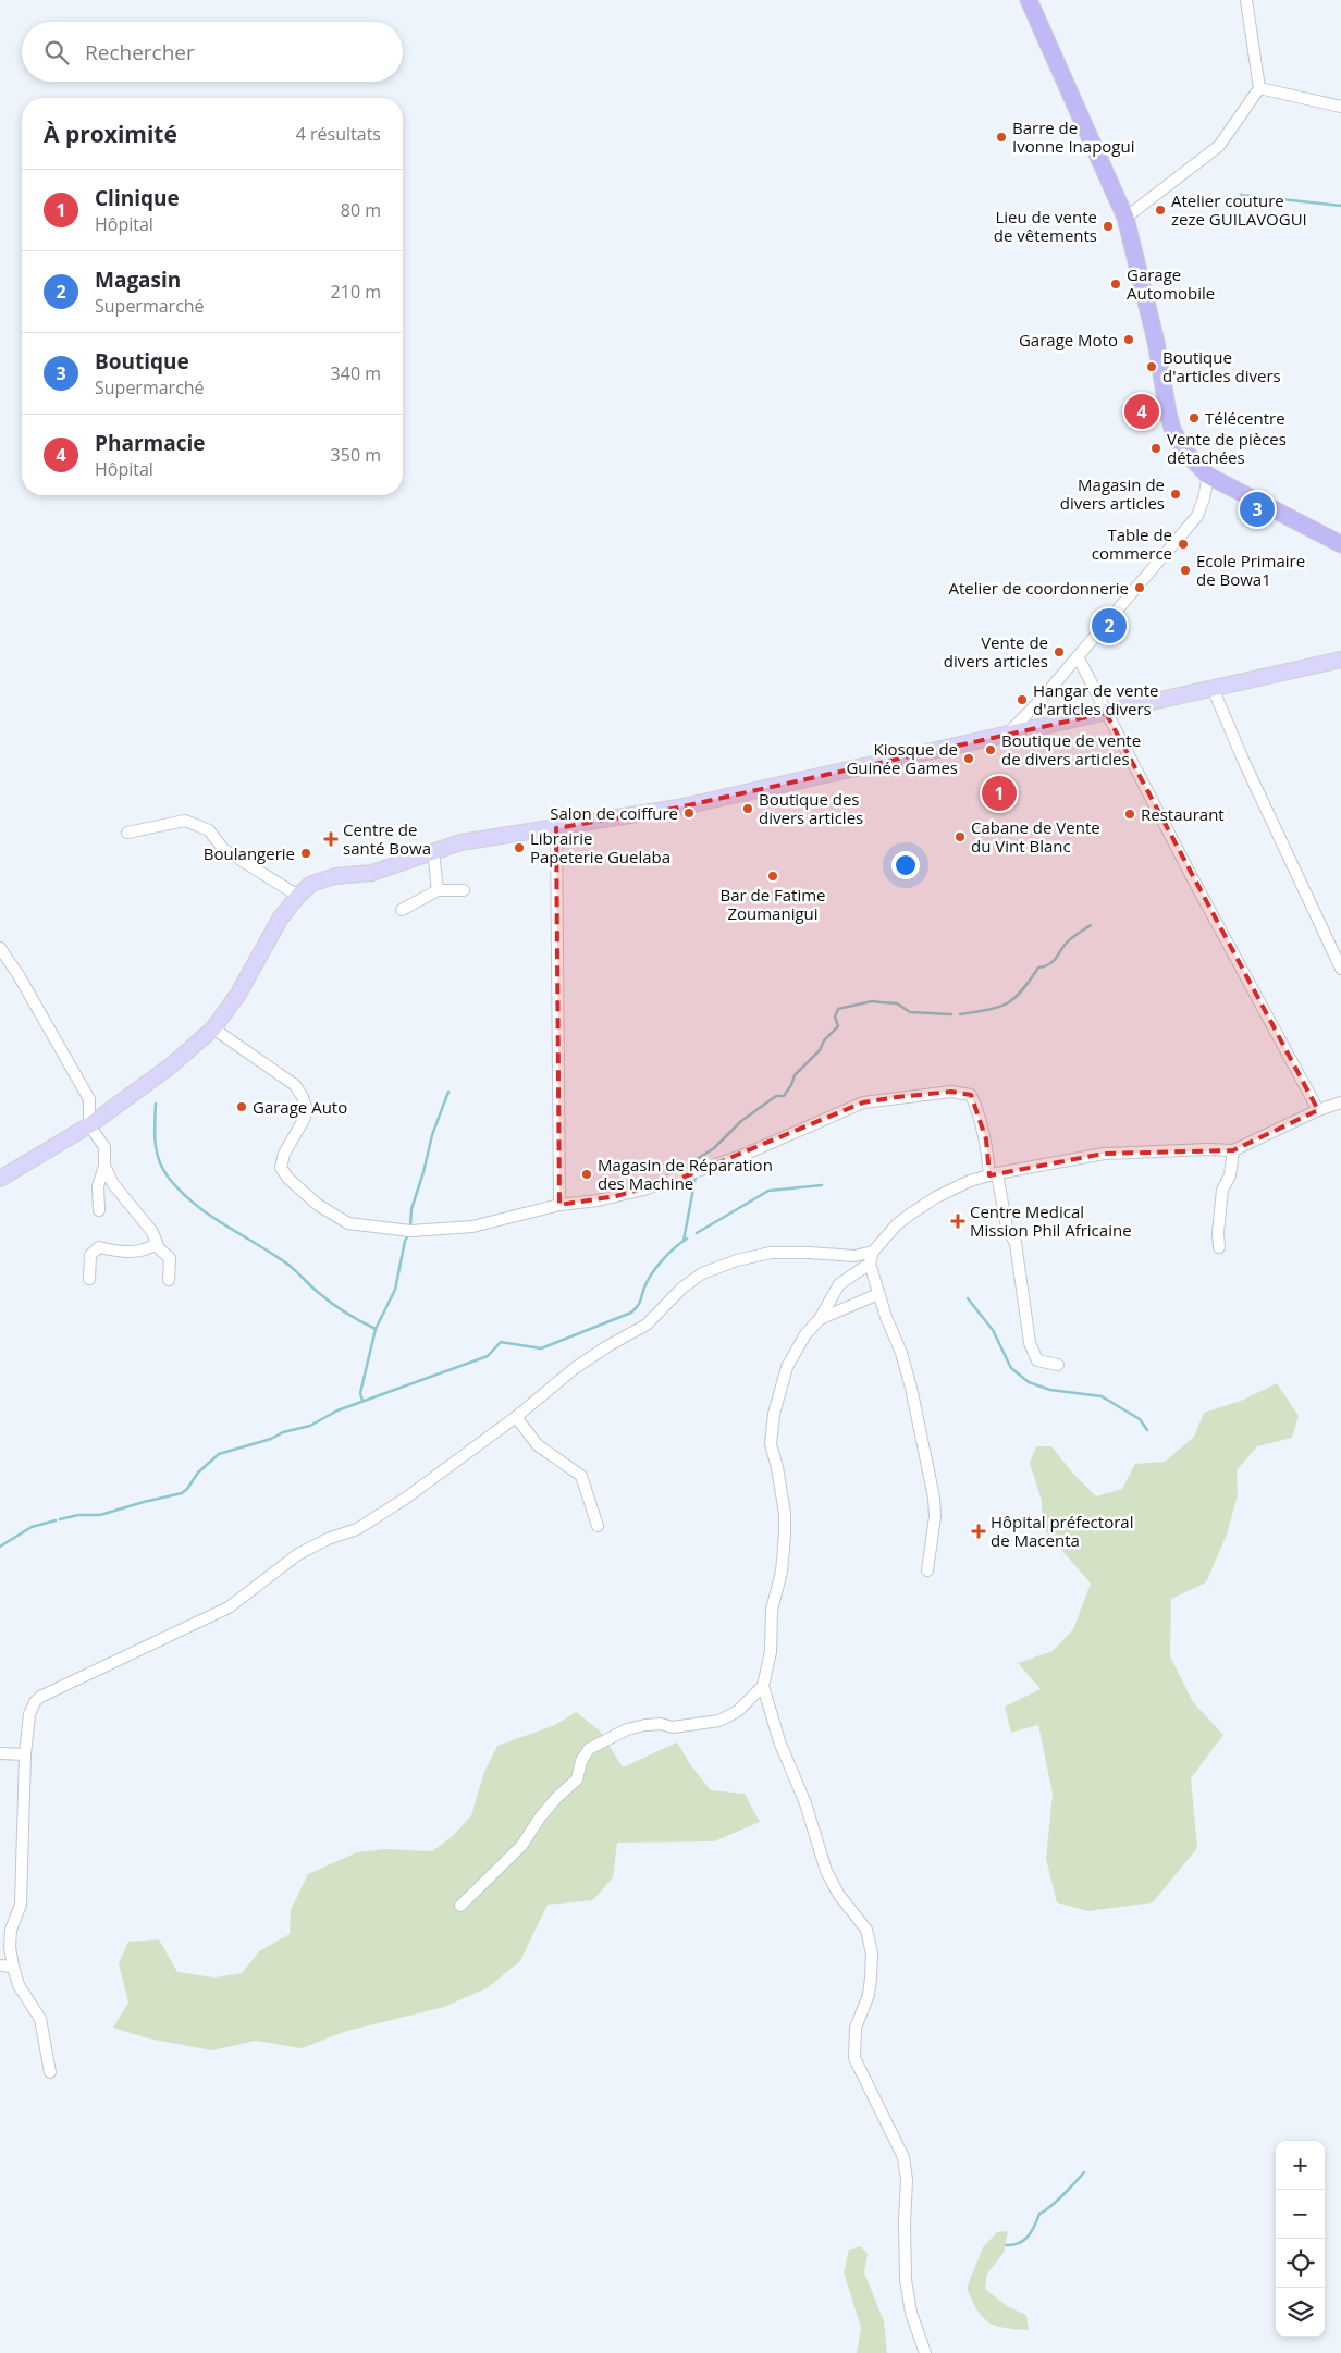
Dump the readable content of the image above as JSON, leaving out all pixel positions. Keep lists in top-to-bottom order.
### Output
{
  "places": {
    "other": [
      "Barre de Ivonne Inapogui",
      "Atelier couture zeze GUILAVOGUI",
      "Lieu de vente de vêtements",
      "Garage Automobile",
      "Garage Moto",
      "Boutique d'articles divers",
      "Télécentre",
      "Vente de pièces détachées",
      "Magasin de divers articles",
      "Table de commerce",
      "Ecole Primaire de Bowa1",
      "Atelier de coordonnerie",
      "Vente de divers articles",
      "Hangar de vente d'articles divers",
      "Boutique de vente de divers articles",
      "Kiosque de Guinée Games",
      "Boutique des divers articles",
      "Salon de coiffure",
      "Restaurant",
      "Cabane de Vente du Vint Blanc",
      "Librairie Papeterie Guelaba",
      "Boulangerie",
      "Bar de Fatime Zoumanigui",
      "Garage Auto",
      "Magasin de Réparation des Machine"
    ],
    "health": ["Centre de santé Bowa", "Centre Medical Mission Phil Africaine", "Hôpital préfectoral de Macenta"]
  },
  "page": {
    "search": "Rechercher",
    "heading": ["À proximité", "4 résultats"],
    "list": [
      {
        "mark": "1",
        "name": "Clinique",
        "note": "Hôpital",
        "value": "80 m"
      },
      {
        "mark": "2",
        "name": "Magasin",
        "note": "Supermarché",
        "value": "210 m"
      },
      {
        "mark": "3",
        "name": "Boutique",
        "note": "Supermarché",
        "value": "340 m"
      },
      {
        "mark": "4",
        "name": "Pharmacie",
        "note": "Hôpital",
        "value": "350 m"
      }
    ],
    "pins": [
      "4",
      "3",
      "2",
      "1"
    ],
    "map_buttons": ["+", "−"]
  }
}
